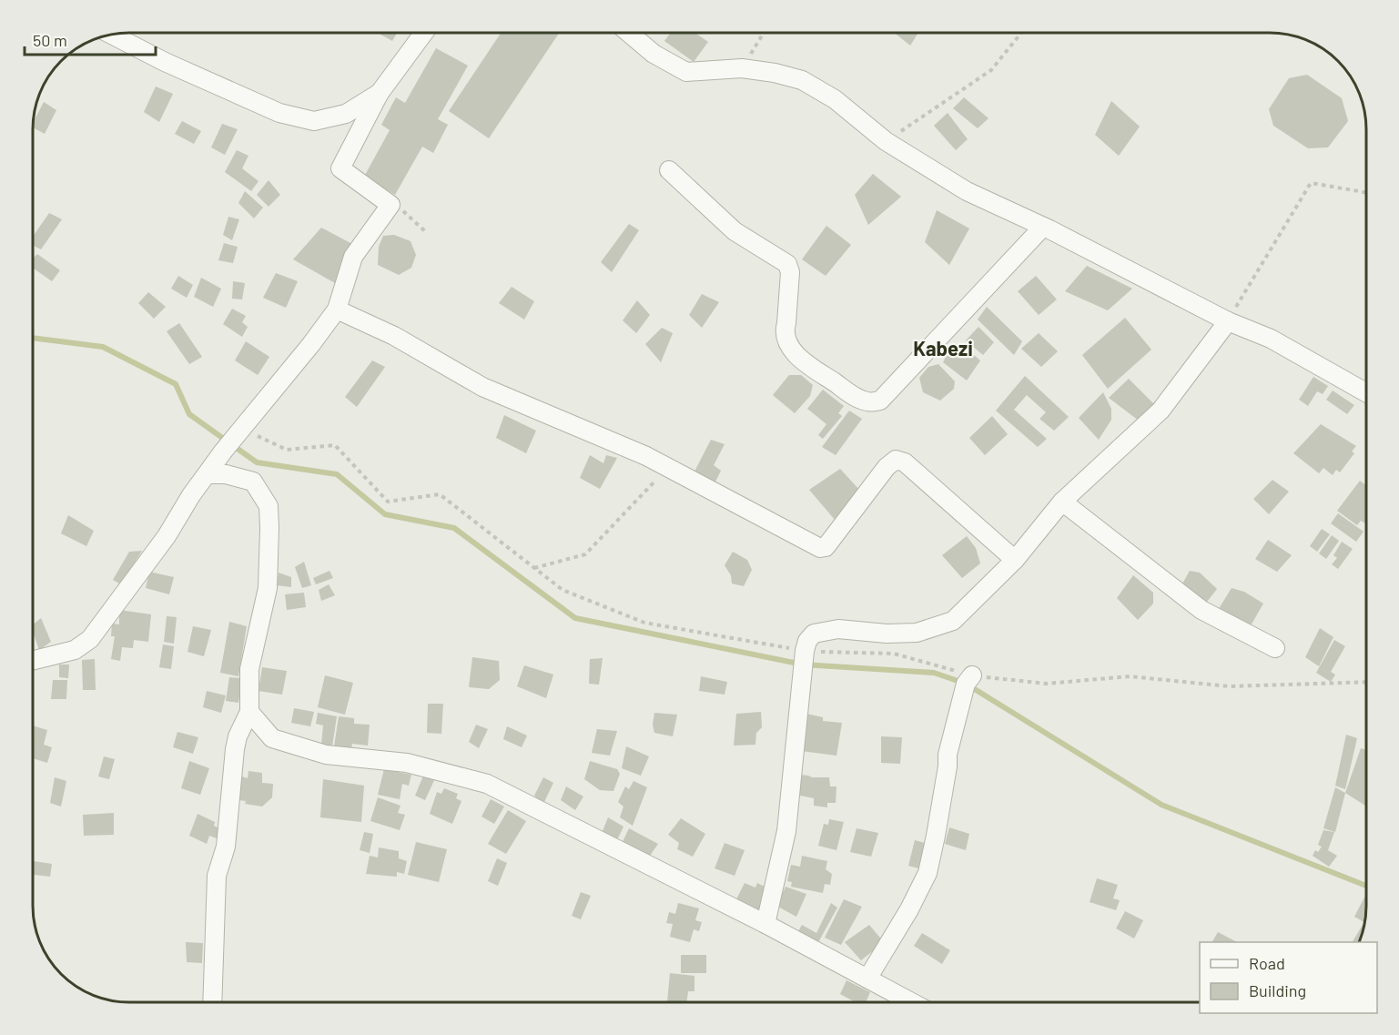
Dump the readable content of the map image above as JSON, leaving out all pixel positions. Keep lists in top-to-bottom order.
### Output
{
  "districts": ["Kabezi"],
  "legend": ["Road", "Building"],
  "scale_bar": "50 m"
}
